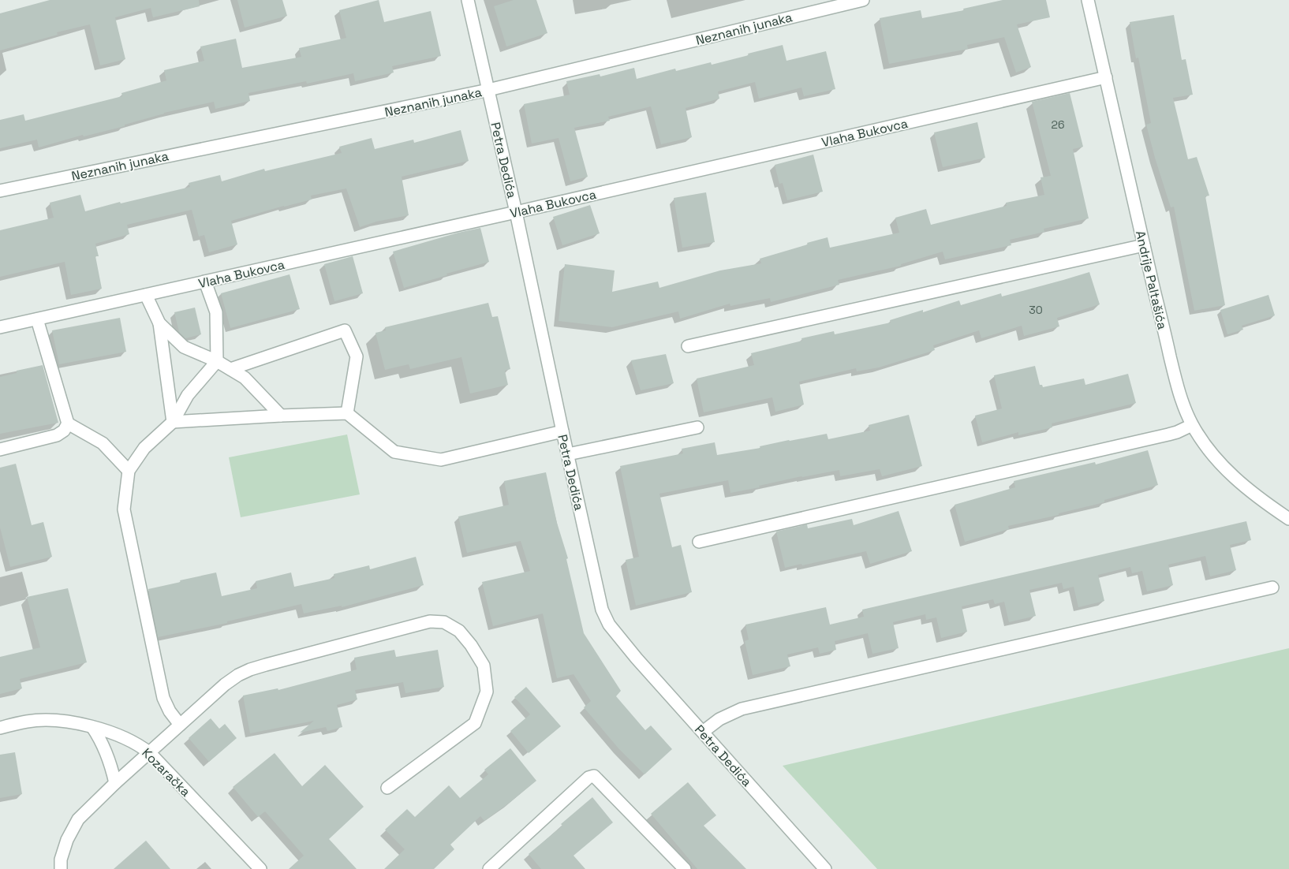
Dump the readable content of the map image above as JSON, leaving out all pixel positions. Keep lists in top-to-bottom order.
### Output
{
  "streets": {
    "street": [
      "Neznanih junaka",
      "Vlaha Bukovca",
      "Petra Dedića",
      "Andrije Paltašića",
      "Kozaračka"
    ]
  },
  "crossings": [
    ["Neznanih junaka", "Petra Dedića"],
    ["Vlaha Bukovca", "Petra Dedića"],
    ["Vlaha Bukovca", "Andrije Paltašića"]
  ],
  "house_numbers": ["26", "30"]
}
